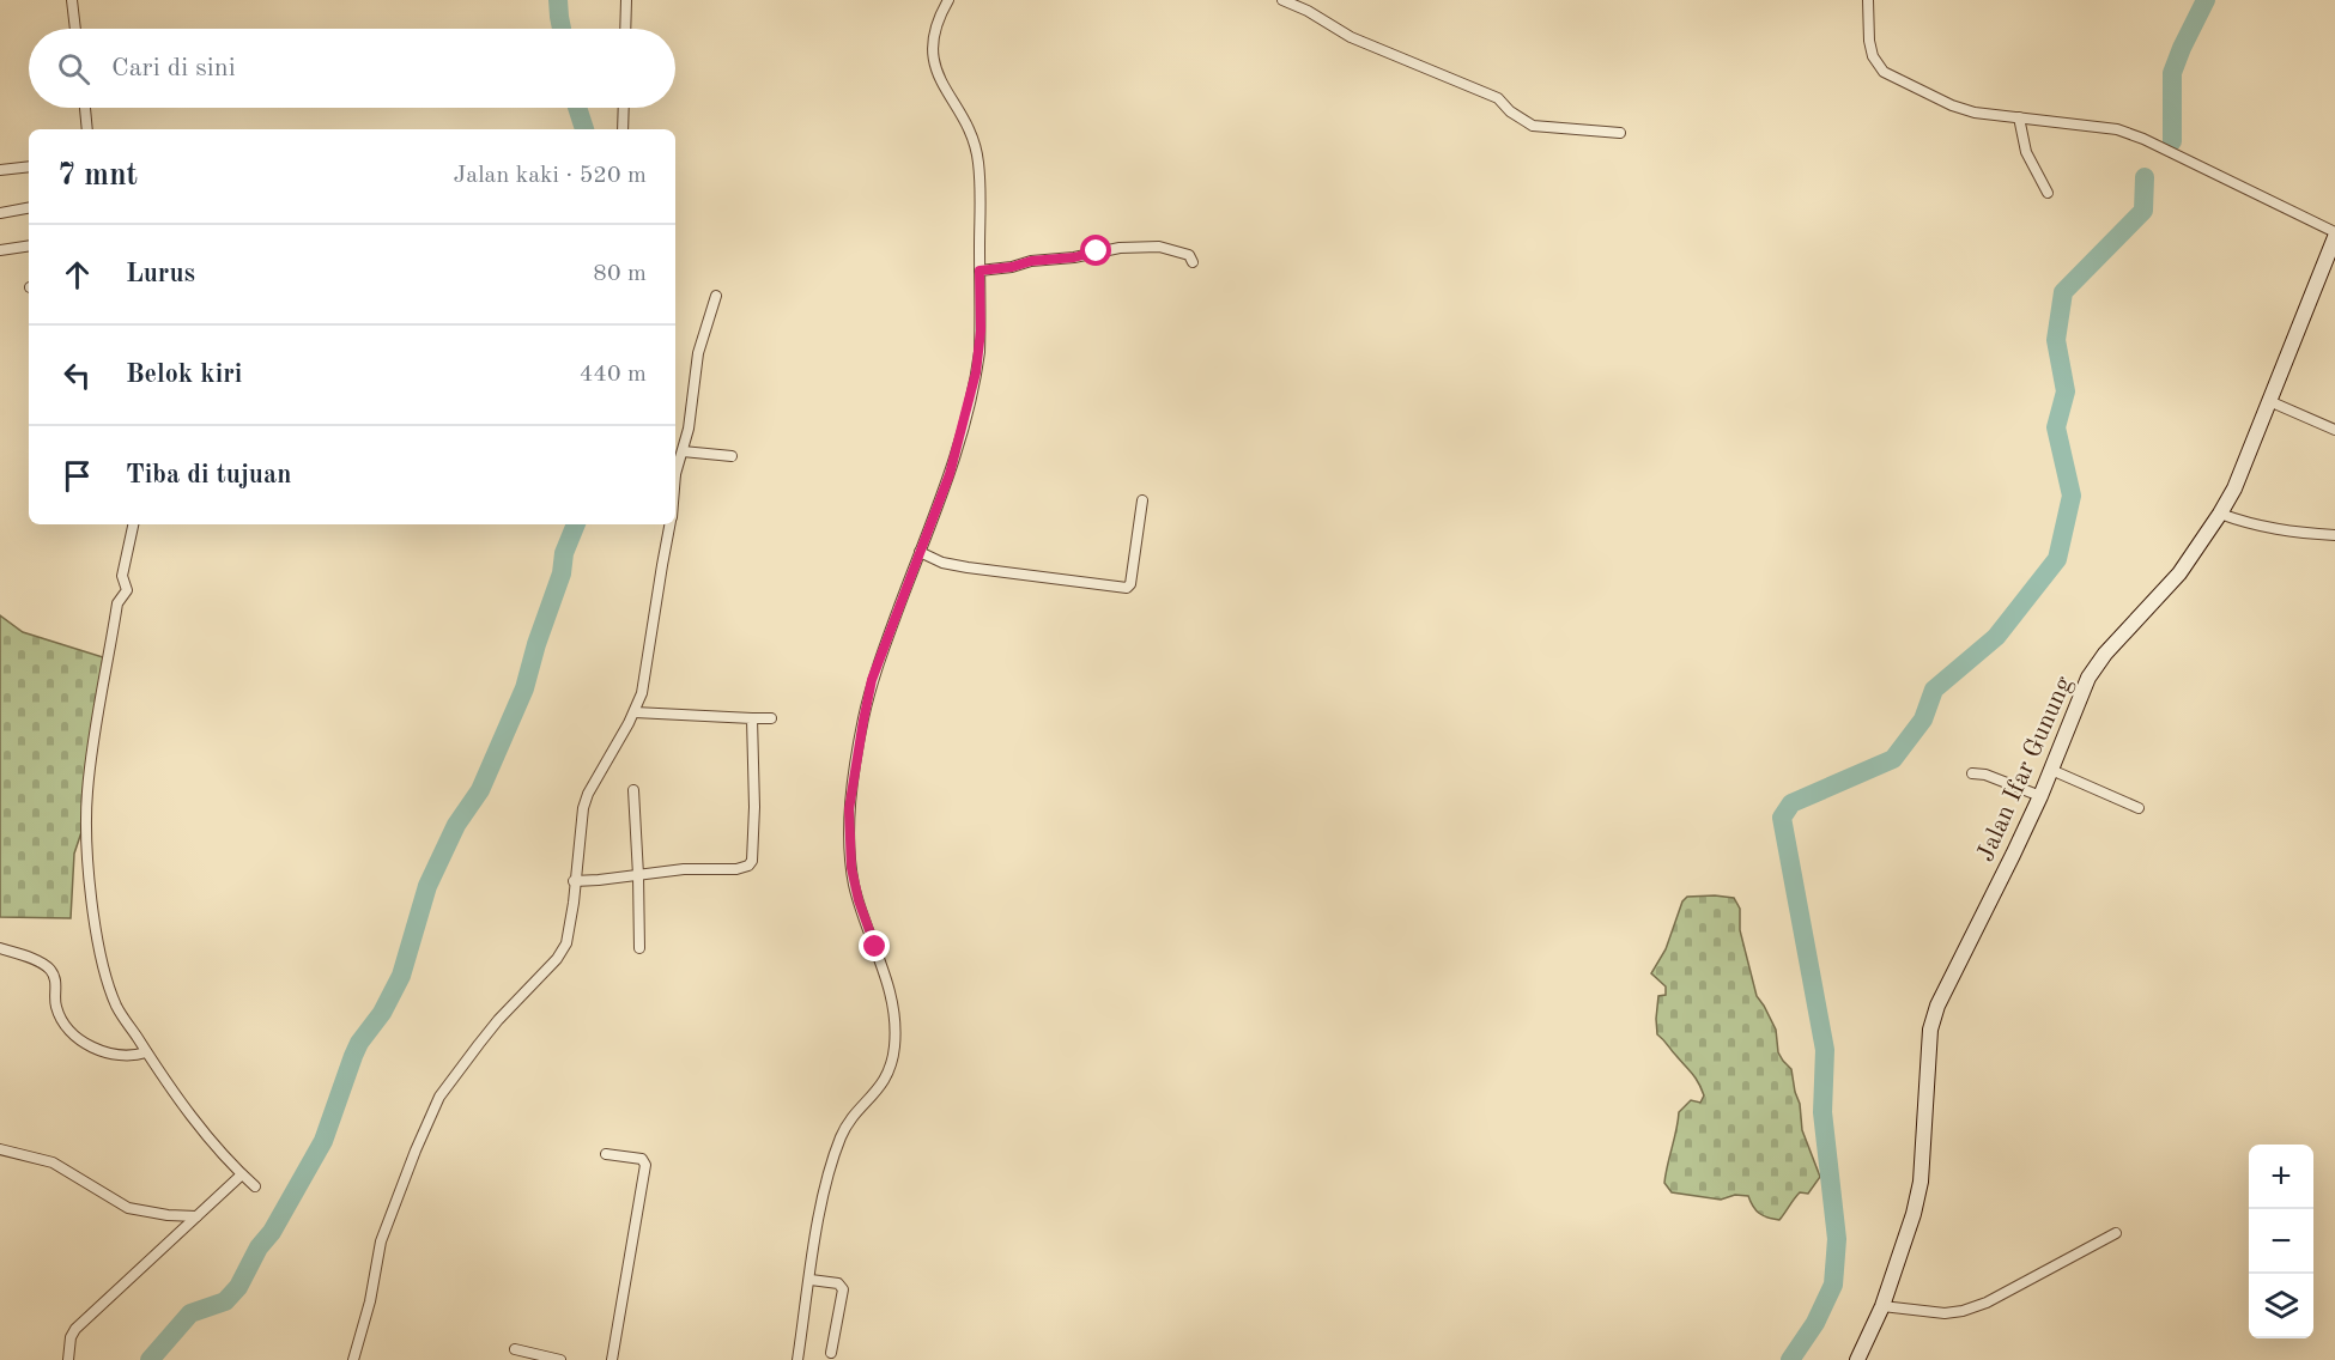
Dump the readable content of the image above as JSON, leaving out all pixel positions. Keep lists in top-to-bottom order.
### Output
{
  "streets": {
    "street": ["Jalan Ifar Gunung"]
  },
  "page": {
    "search": "Cari di sini",
    "heading": ["7 mnt", "Jalan kaki · 520 m"],
    "list": [
      ["Lurus", "80 m"],
      ["Belok kiri", "440 m"],
      "Tiba di tujuan"
    ],
    "map_buttons": ["+", "−"]
  }
}
